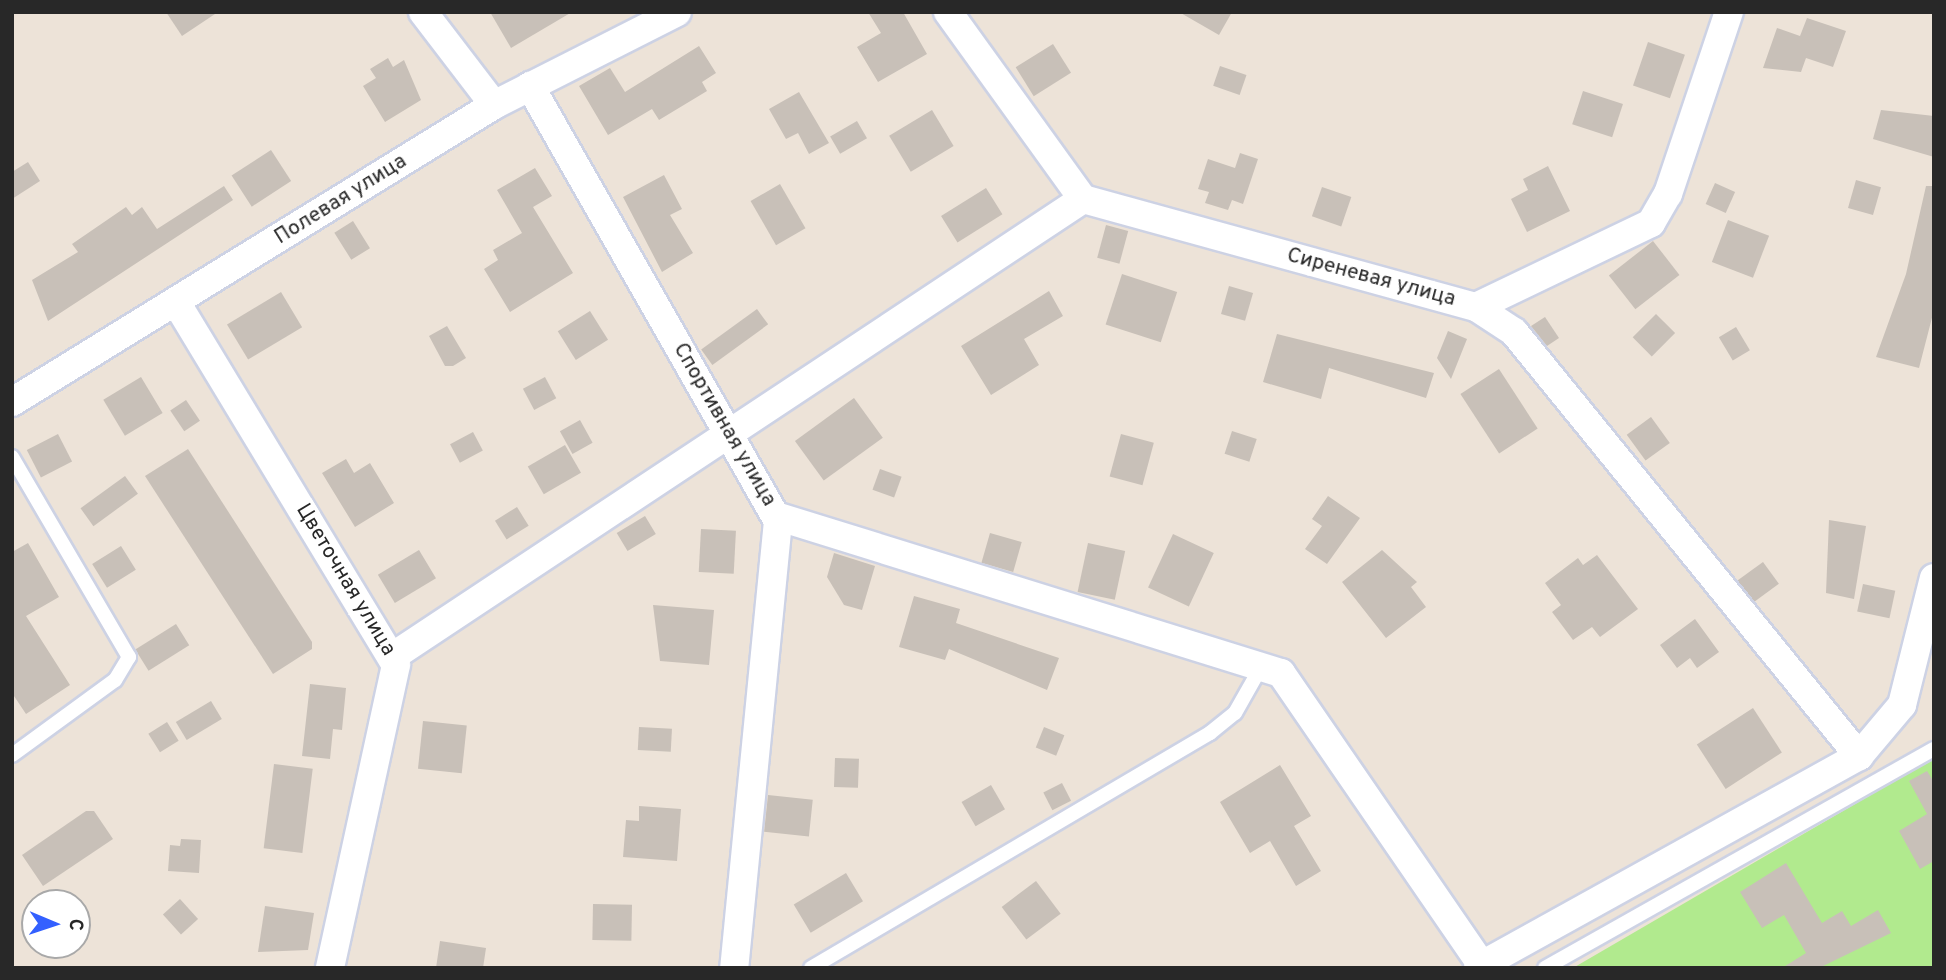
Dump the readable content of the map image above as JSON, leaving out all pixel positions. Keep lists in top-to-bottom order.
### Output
{
  "streets": {
    "street": [
      "Полевая улица",
      "Сиреневая улица",
      "Спортивная улица",
      "Цветочная улица"
    ]
  },
  "crossings": [
    ["Полевая улица", "Спортивная улица"],
    ["Полевая улица", "Цветочная улица"]
  ],
  "north": "right"
}
